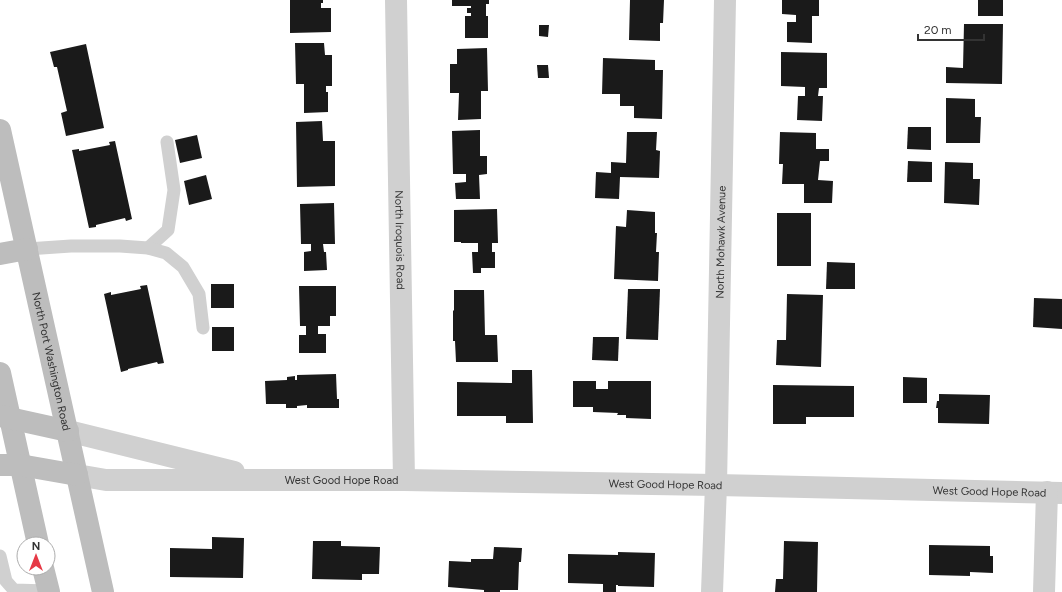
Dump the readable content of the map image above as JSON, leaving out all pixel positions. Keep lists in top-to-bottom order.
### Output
{
  "streets": {
    "main road": ["North Port Washington Road", "West Good Hope Road"],
    "street": ["North Iroquois Road", "North Mohawk Avenue"]
  },
  "crossings": [
    ["North Iroquois Road", "West Good Hope Road"],
    ["North Mohawk Avenue", "West Good Hope Road"],
    ["North Port Washington Road", "West Good Hope Road"]
  ],
  "scale_bar": "20 m",
  "north": "top"
}
